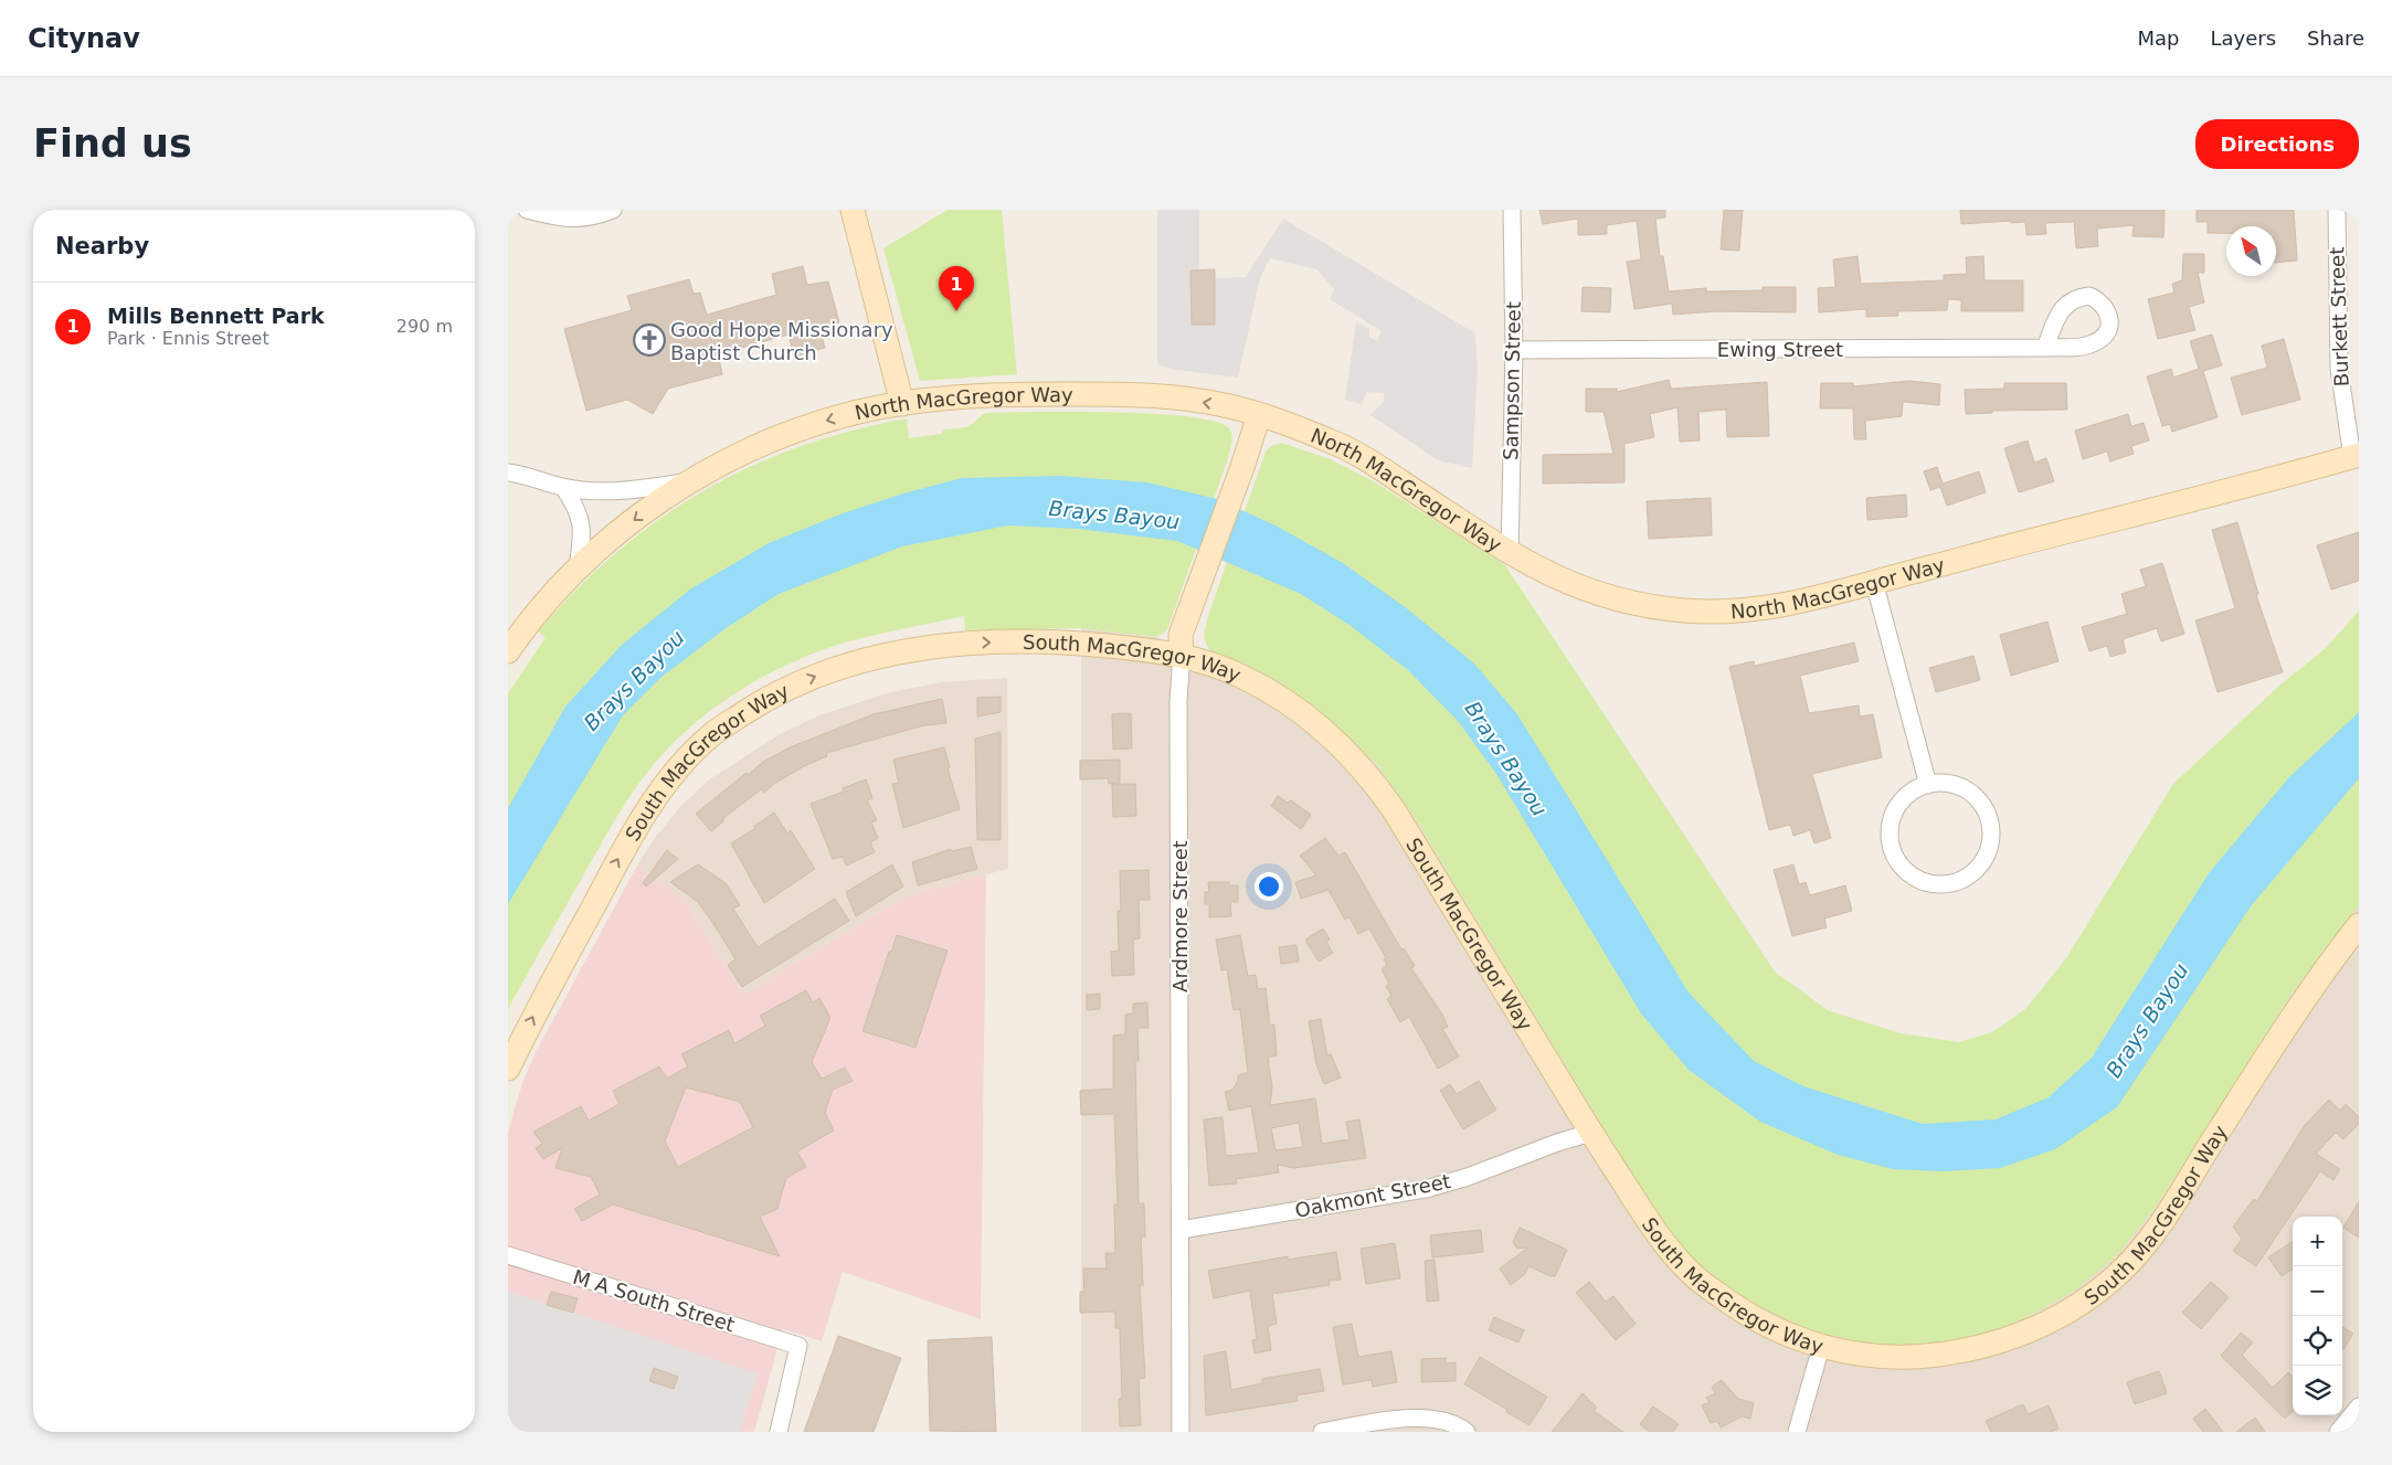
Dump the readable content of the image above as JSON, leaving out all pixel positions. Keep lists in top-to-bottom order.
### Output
{
  "streets": {
    "main road": ["North MacGregor Way", "South MacGregor Way", "Ardmore Street"],
    "street": [
      "Burkett Street",
      "Ewing Street",
      "Sampson Street",
      "Oakmont Street",
      "M A South Street"
    ]
  },
  "crossings": [
    ["Burkett Street", "North MacGregor Way"],
    ["Ewing Street", "Sampson Street"],
    ["Sampson Street", "North MacGregor Way"],
    ["North MacGregor Way", "Ardmore Street"],
    ["South MacGregor Way", "Ardmore Street"],
    ["South MacGregor Way", "Oakmont Street"],
    ["Ardmore Street", "Oakmont Street"]
  ],
  "water": ["Brays Bayou"],
  "places": {
    "church": ["Good Hope Missionary Baptist Church"]
  },
  "north": "top left",
  "page": {
    "header": "Citynav",
    "nav": ["Map", "Layers", "Share"],
    "buttons": "Directions",
    "title": "Find us",
    "heading": "Nearby",
    "pins": "1",
    "list": [
      {
        "mark": "1",
        "name": "Mills Bennett Park",
        "note": "Park · Ennis Street",
        "value": "290 m"
      }
    ],
    "map_buttons": ["+", "−"]
  }
}
